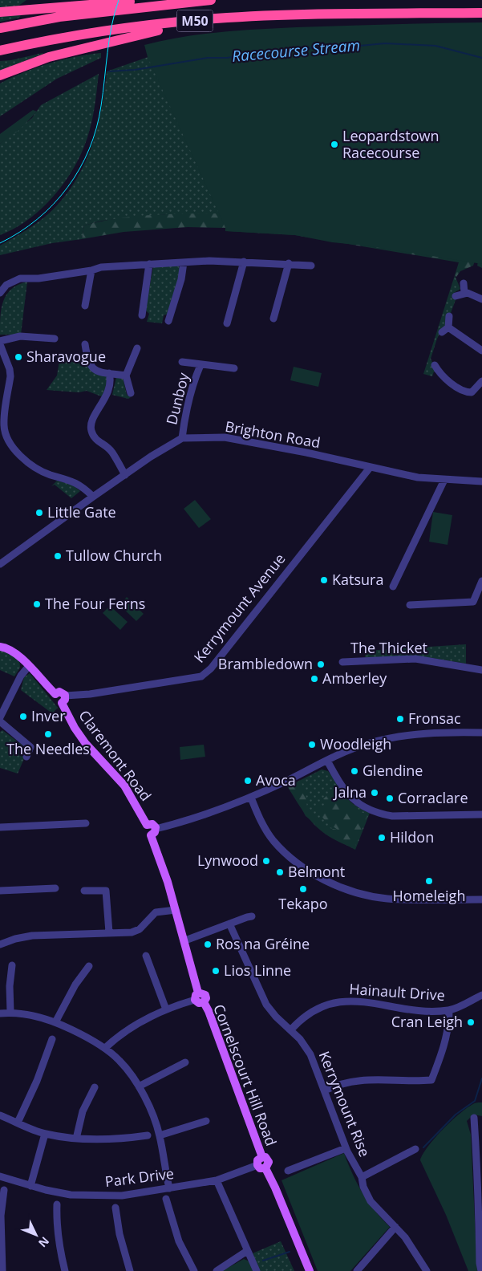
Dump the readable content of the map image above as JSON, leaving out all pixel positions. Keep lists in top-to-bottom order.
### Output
{
  "streets": {
    "highway": ["M50"],
    "main road": ["Claremont Road", "Cornelscourt Hill Road"],
    "street": [
      "Dunboy",
      "Brighton Road",
      "Kerrymount Avenue",
      "The Thicket",
      "Hainault Drive",
      "Kerrymount Rise",
      "Park Drive"
    ]
  },
  "crossings": [
    ["Dunboy", "Brighton Road"],
    ["Brighton Road", "Kerrymount Avenue"],
    ["Kerrymount Avenue", "Claremont Road"],
    ["Hainault Drive", "Kerrymount Rise"],
    ["Cornelscourt Hill Road", "Park Drive"]
  ],
  "water": ["Racecourse Stream"],
  "places": [
    "Leopardstown Racecourse",
    "Sharavogue",
    "Little Gate",
    "Tullow Church",
    "Katsura",
    "The Four Ferns",
    "Brambledown",
    "Amberley",
    "Inver",
    "Fronsac",
    "The Needles",
    "Woodleigh",
    "Glendine",
    "Avoca",
    "Jalna",
    "Corraclare",
    "Hildon",
    "Lynwood",
    "Belmont",
    "Homeleigh",
    "Tekapo",
    "Ros na Gréine",
    "Lios Linne",
    "Cran Leigh"
  ],
  "north": "bottom right"
}
